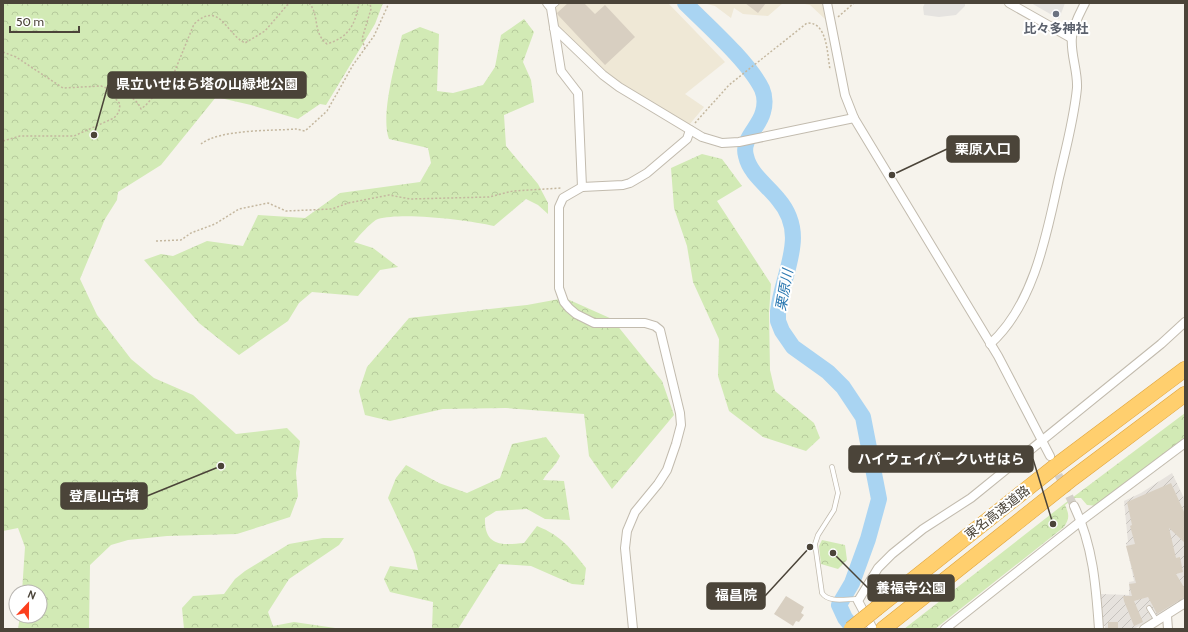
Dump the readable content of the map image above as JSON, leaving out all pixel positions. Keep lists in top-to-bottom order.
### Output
{
  "streets": {
    "highway": ["東名高速道路"]
  },
  "water": ["栗原川"],
  "places": [
    "比々多神社",
    "県立いせはら塔の山緑地公園",
    "栗原入口",
    "登尾山古墳",
    "ハイウェイパークいせはら",
    "福昌院",
    "養福寺公園"
  ],
  "scale_bar": "50 m",
  "north": "top"
}
